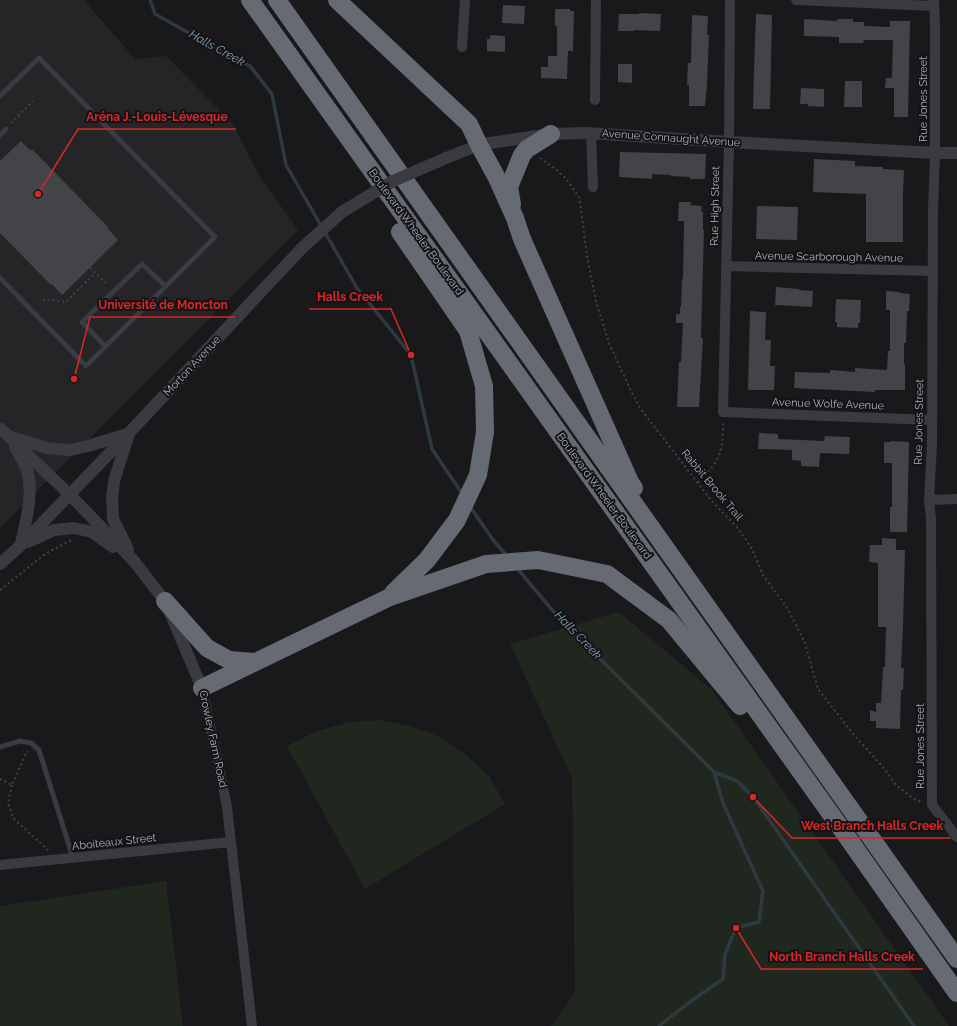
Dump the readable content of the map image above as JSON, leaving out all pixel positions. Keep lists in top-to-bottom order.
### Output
{
  "streets": {
    "highway": ["Boulevard Wheeler Boulevard"],
    "street": [
      "Rue Jones Street",
      "Avenue Connaught Avenue",
      "Rue High Street",
      "Avenue Scarborough Avenue",
      "Morton Avenue",
      "Avenue Wolfe Avenue",
      "Crowley Farm Road",
      "Aboiteaux Street"
    ],
    "path": ["Rabbit Brook Trail"]
  },
  "crossings": [
    ["Rue Jones Street", "Avenue Connaught Avenue"],
    ["Rue Jones Street", "Avenue Scarborough Avenue"],
    ["Rue Jones Street", "Avenue Wolfe Avenue"],
    ["Rue Jones Street", "Rabbit Brook Trail"],
    ["Avenue Connaught Avenue", "Rue High Street"],
    ["Avenue Connaught Avenue", "Morton Avenue"],
    ["Rue High Street", "Avenue Scarborough Avenue"],
    ["Rue High Street", "Avenue Wolfe Avenue"],
    ["Morton Avenue", "Crowley Farm Road"],
    ["Crowley Farm Road", "Aboiteaux Street"]
  ],
  "water": ["Halls Creek"],
  "places": [
    "Aréna J.-Louis-Lévesque",
    "Halls Creek",
    "Université de Moncton",
    "West Branch Halls Creek",
    "North Branch Halls Creek"
  ]
}
